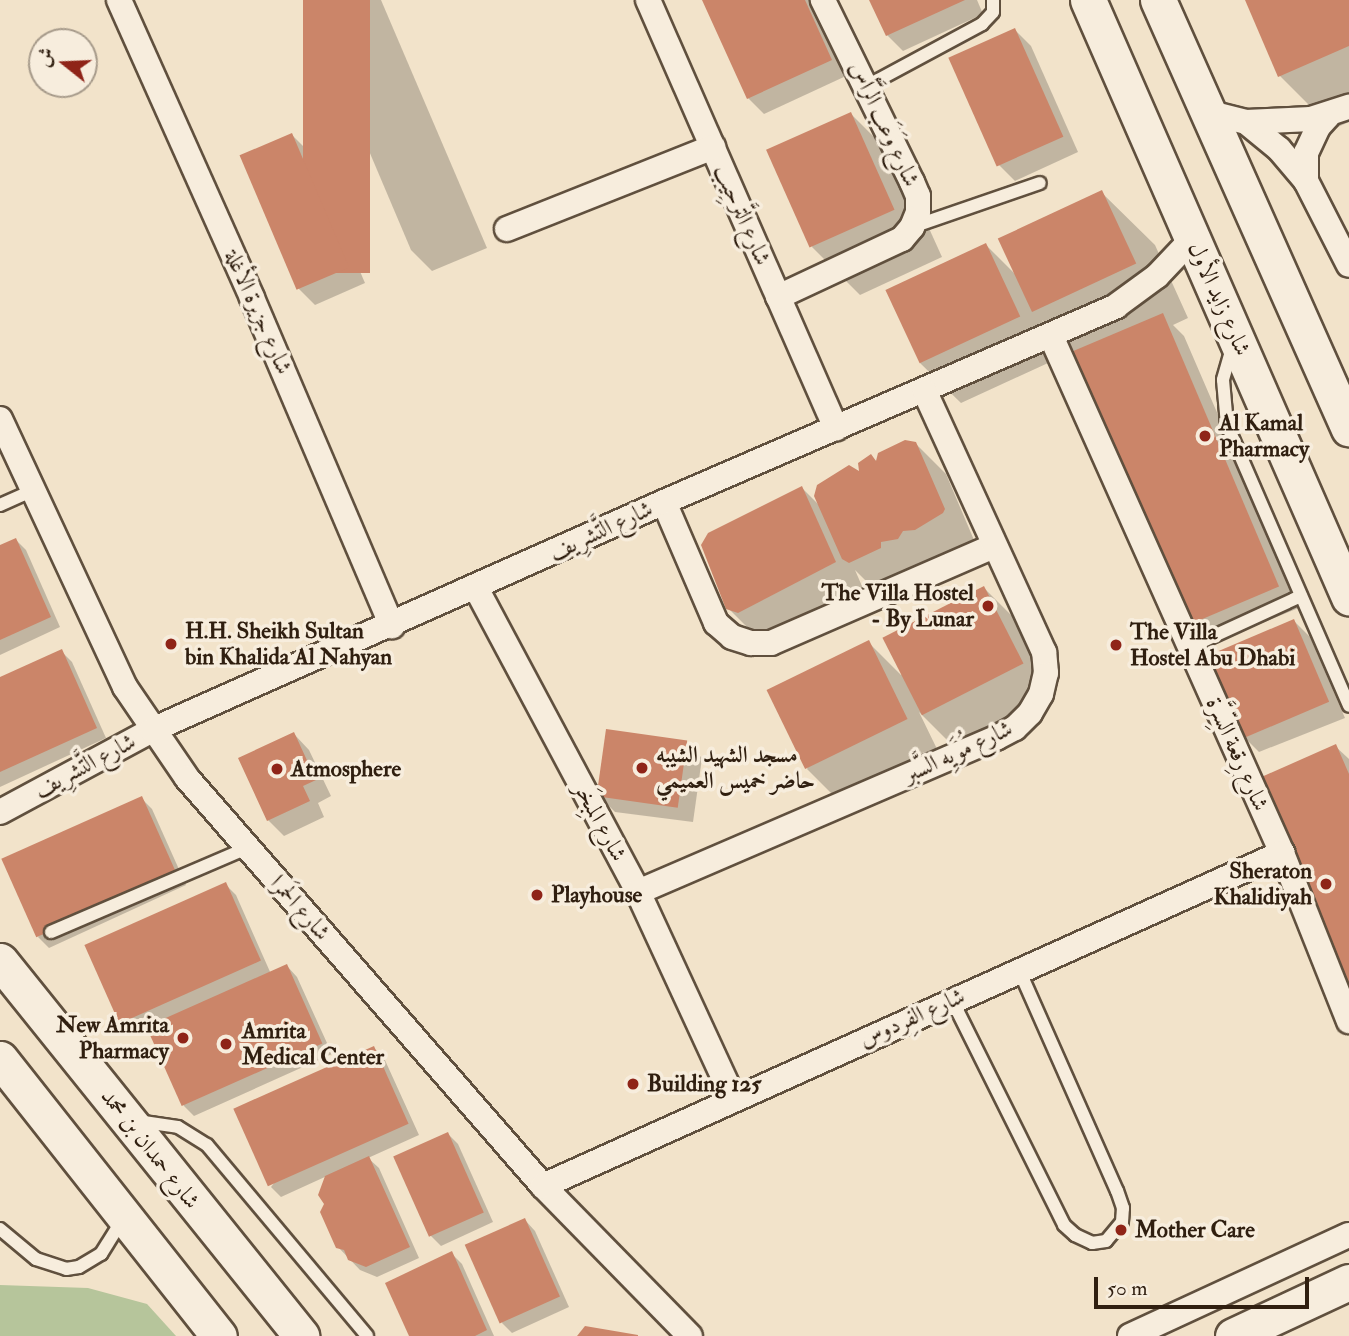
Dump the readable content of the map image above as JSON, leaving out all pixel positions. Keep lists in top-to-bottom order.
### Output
{
  "streets": {
    "main road": ["شارع زايد الأول", "شارع حمدان بن محمد"],
    "street": [
      "شارع وَعَب الرَّأس",
      "شارع التَّرحِيب",
      "شارع جزيرة الأغلة",
      "شارع التَّشرِيف",
      "شارع مُوَيِه السَّبر",
      "شارع رِقعة السِّرَّة",
      "شارع المِبخَر",
      "شارع الحَمرا",
      "شارع الفِردوس"
    ]
  },
  "crossings": [
    ["شارع التَّرحِيب", "شارع التَّشرِيف"],
    ["شارع زايد الأول", "شارع التَّشرِيف"],
    ["شارع جزيرة الأغلة", "شارع التَّشرِيف"],
    ["شارع التَّشرِيف", "شارع مُوَيِه السَّبر"],
    ["شارع التَّشرِيف", "شارع رِقعة السِّرَّة"],
    ["شارع التَّشرِيف", "شارع المِبخَر"],
    ["شارع التَّشرِيف", "شارع الحَمرا"],
    ["شارع مُوَيِه السَّبر", "شارع المِبخَر"],
    ["شارع رِقعة السِّرَّة", "شارع الفِردوس"],
    ["شارع المِبخَر", "شارع الفِردوس"],
    ["شارع الحَمرا", "شارع الفِردوس"]
  ],
  "places": [
    "Al Kamal Pharmacy",
    "The Villa Hostel - By Lunar",
    "H.H. Sheikh Sultan bin Khalida Al Nahyan",
    "The Villa Hostel Abu Dhabi",
    "مسجد الشهيد الشيبه حاضر خميس العميمي",
    "Atmosphere",
    "Sheraton Khalidiyah",
    "Playhouse",
    "New Amrita Pharmacy",
    "Amrita Medical Center",
    "Building 125",
    "Mother Care"
  ],
  "scale_bar": "50 m",
  "north": "left"
}
